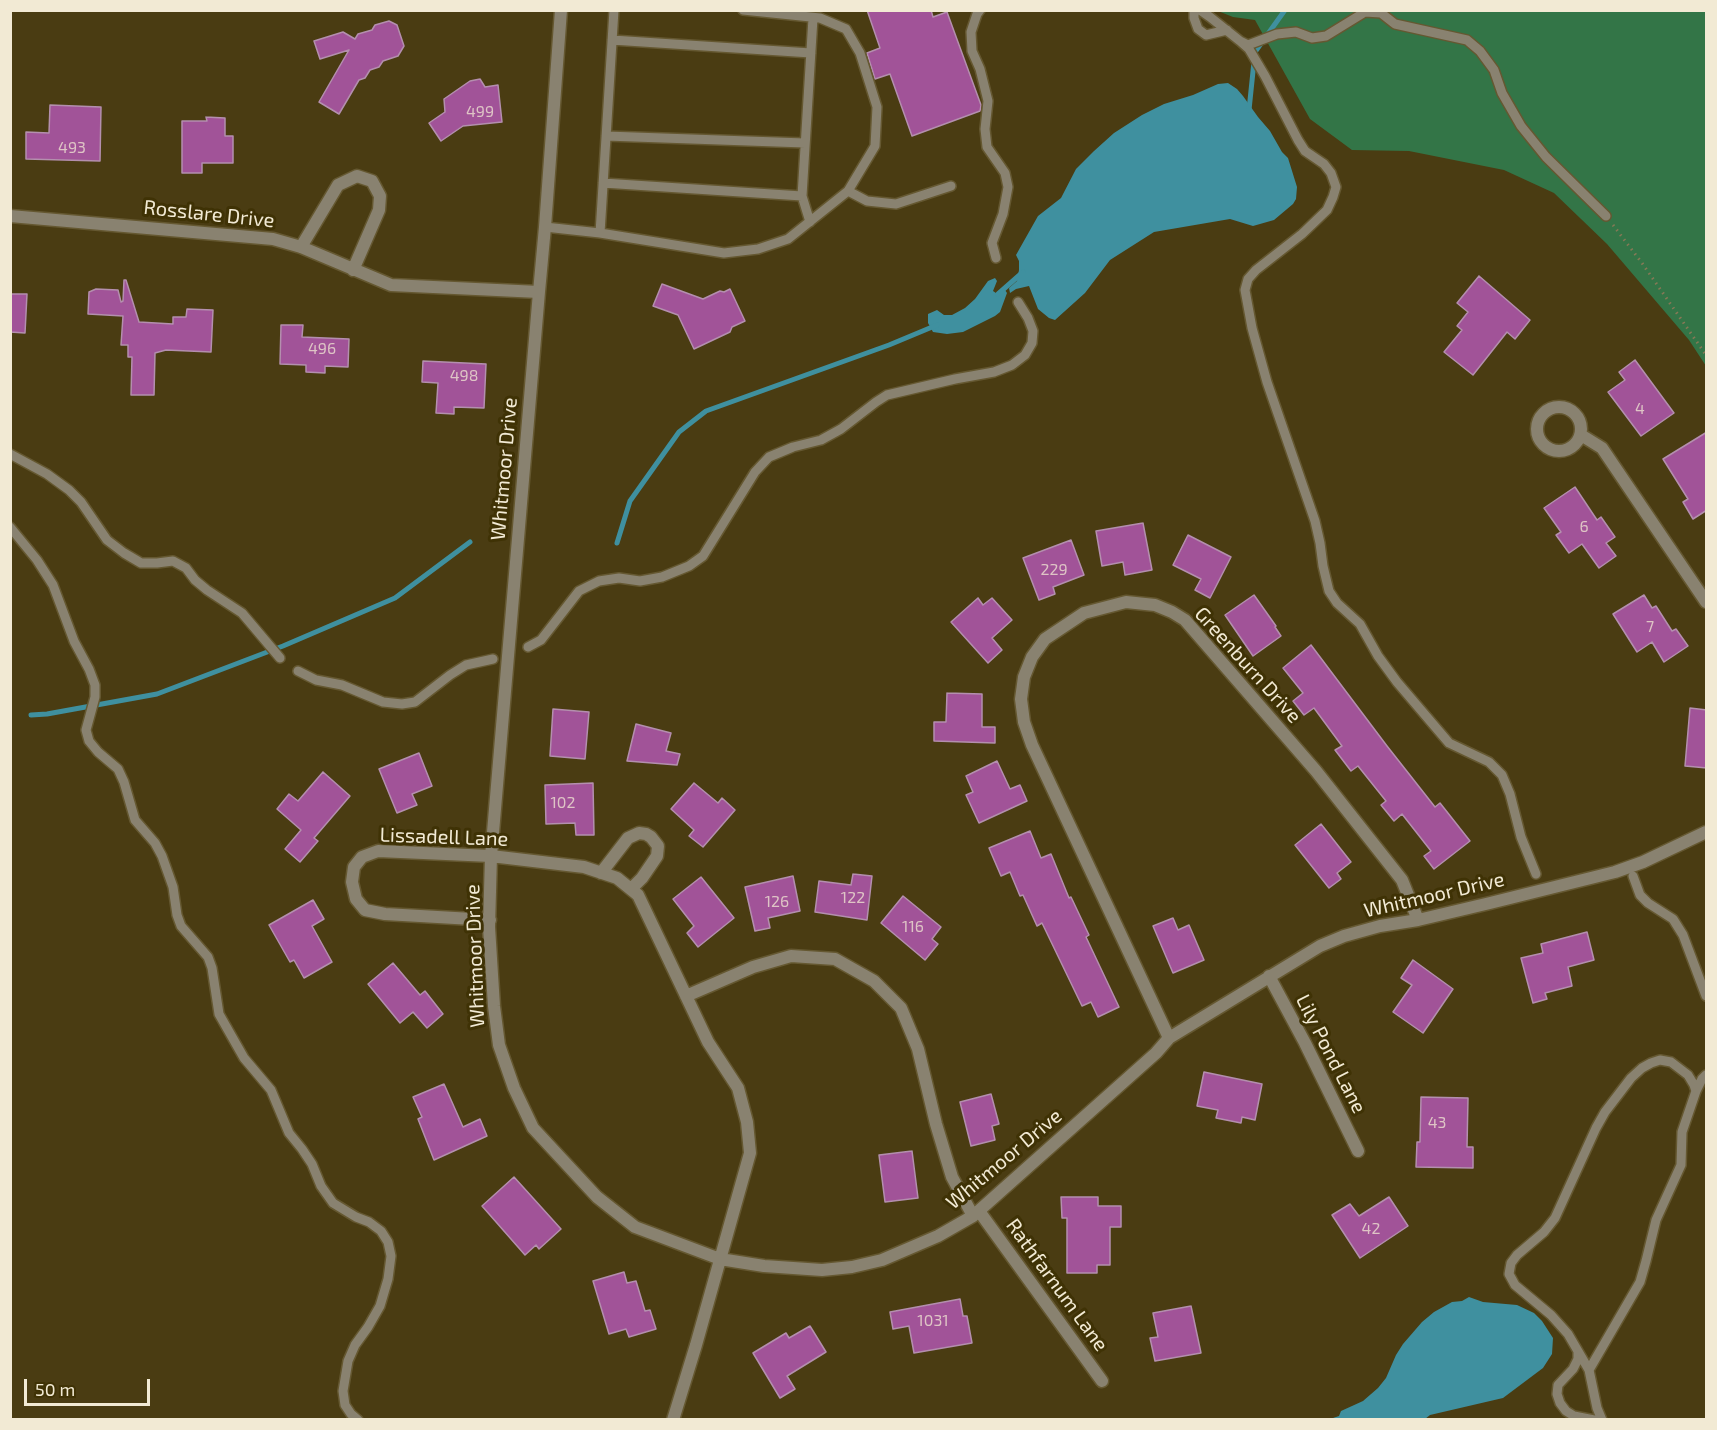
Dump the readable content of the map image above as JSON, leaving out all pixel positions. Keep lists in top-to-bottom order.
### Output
{
  "streets": {
    "street": [
      "Rosslare Drive",
      "Whitmoor Drive",
      "Greenburn Drive",
      "Lissadell Lane",
      "Lily Pond Lane",
      "Rathfarnum Lane"
    ]
  },
  "crossings": [
    ["Rosslare Drive", "Whitmoor Drive"],
    ["Whitmoor Drive", "Greenburn Drive"],
    ["Whitmoor Drive", "Lissadell Lane"],
    ["Whitmoor Drive", "Lily Pond Lane"],
    ["Whitmoor Drive", "Rathfarnum Lane"],
    ["Lissadell Lane", "Rathfarnum Lane"]
  ],
  "house_numbers": [
    "499",
    "493",
    "496",
    "498",
    "4",
    "6",
    "229",
    "7",
    "102",
    "122",
    "126",
    "116",
    "43",
    "42",
    "1031"
  ],
  "scale_bar": "50 m"
}
